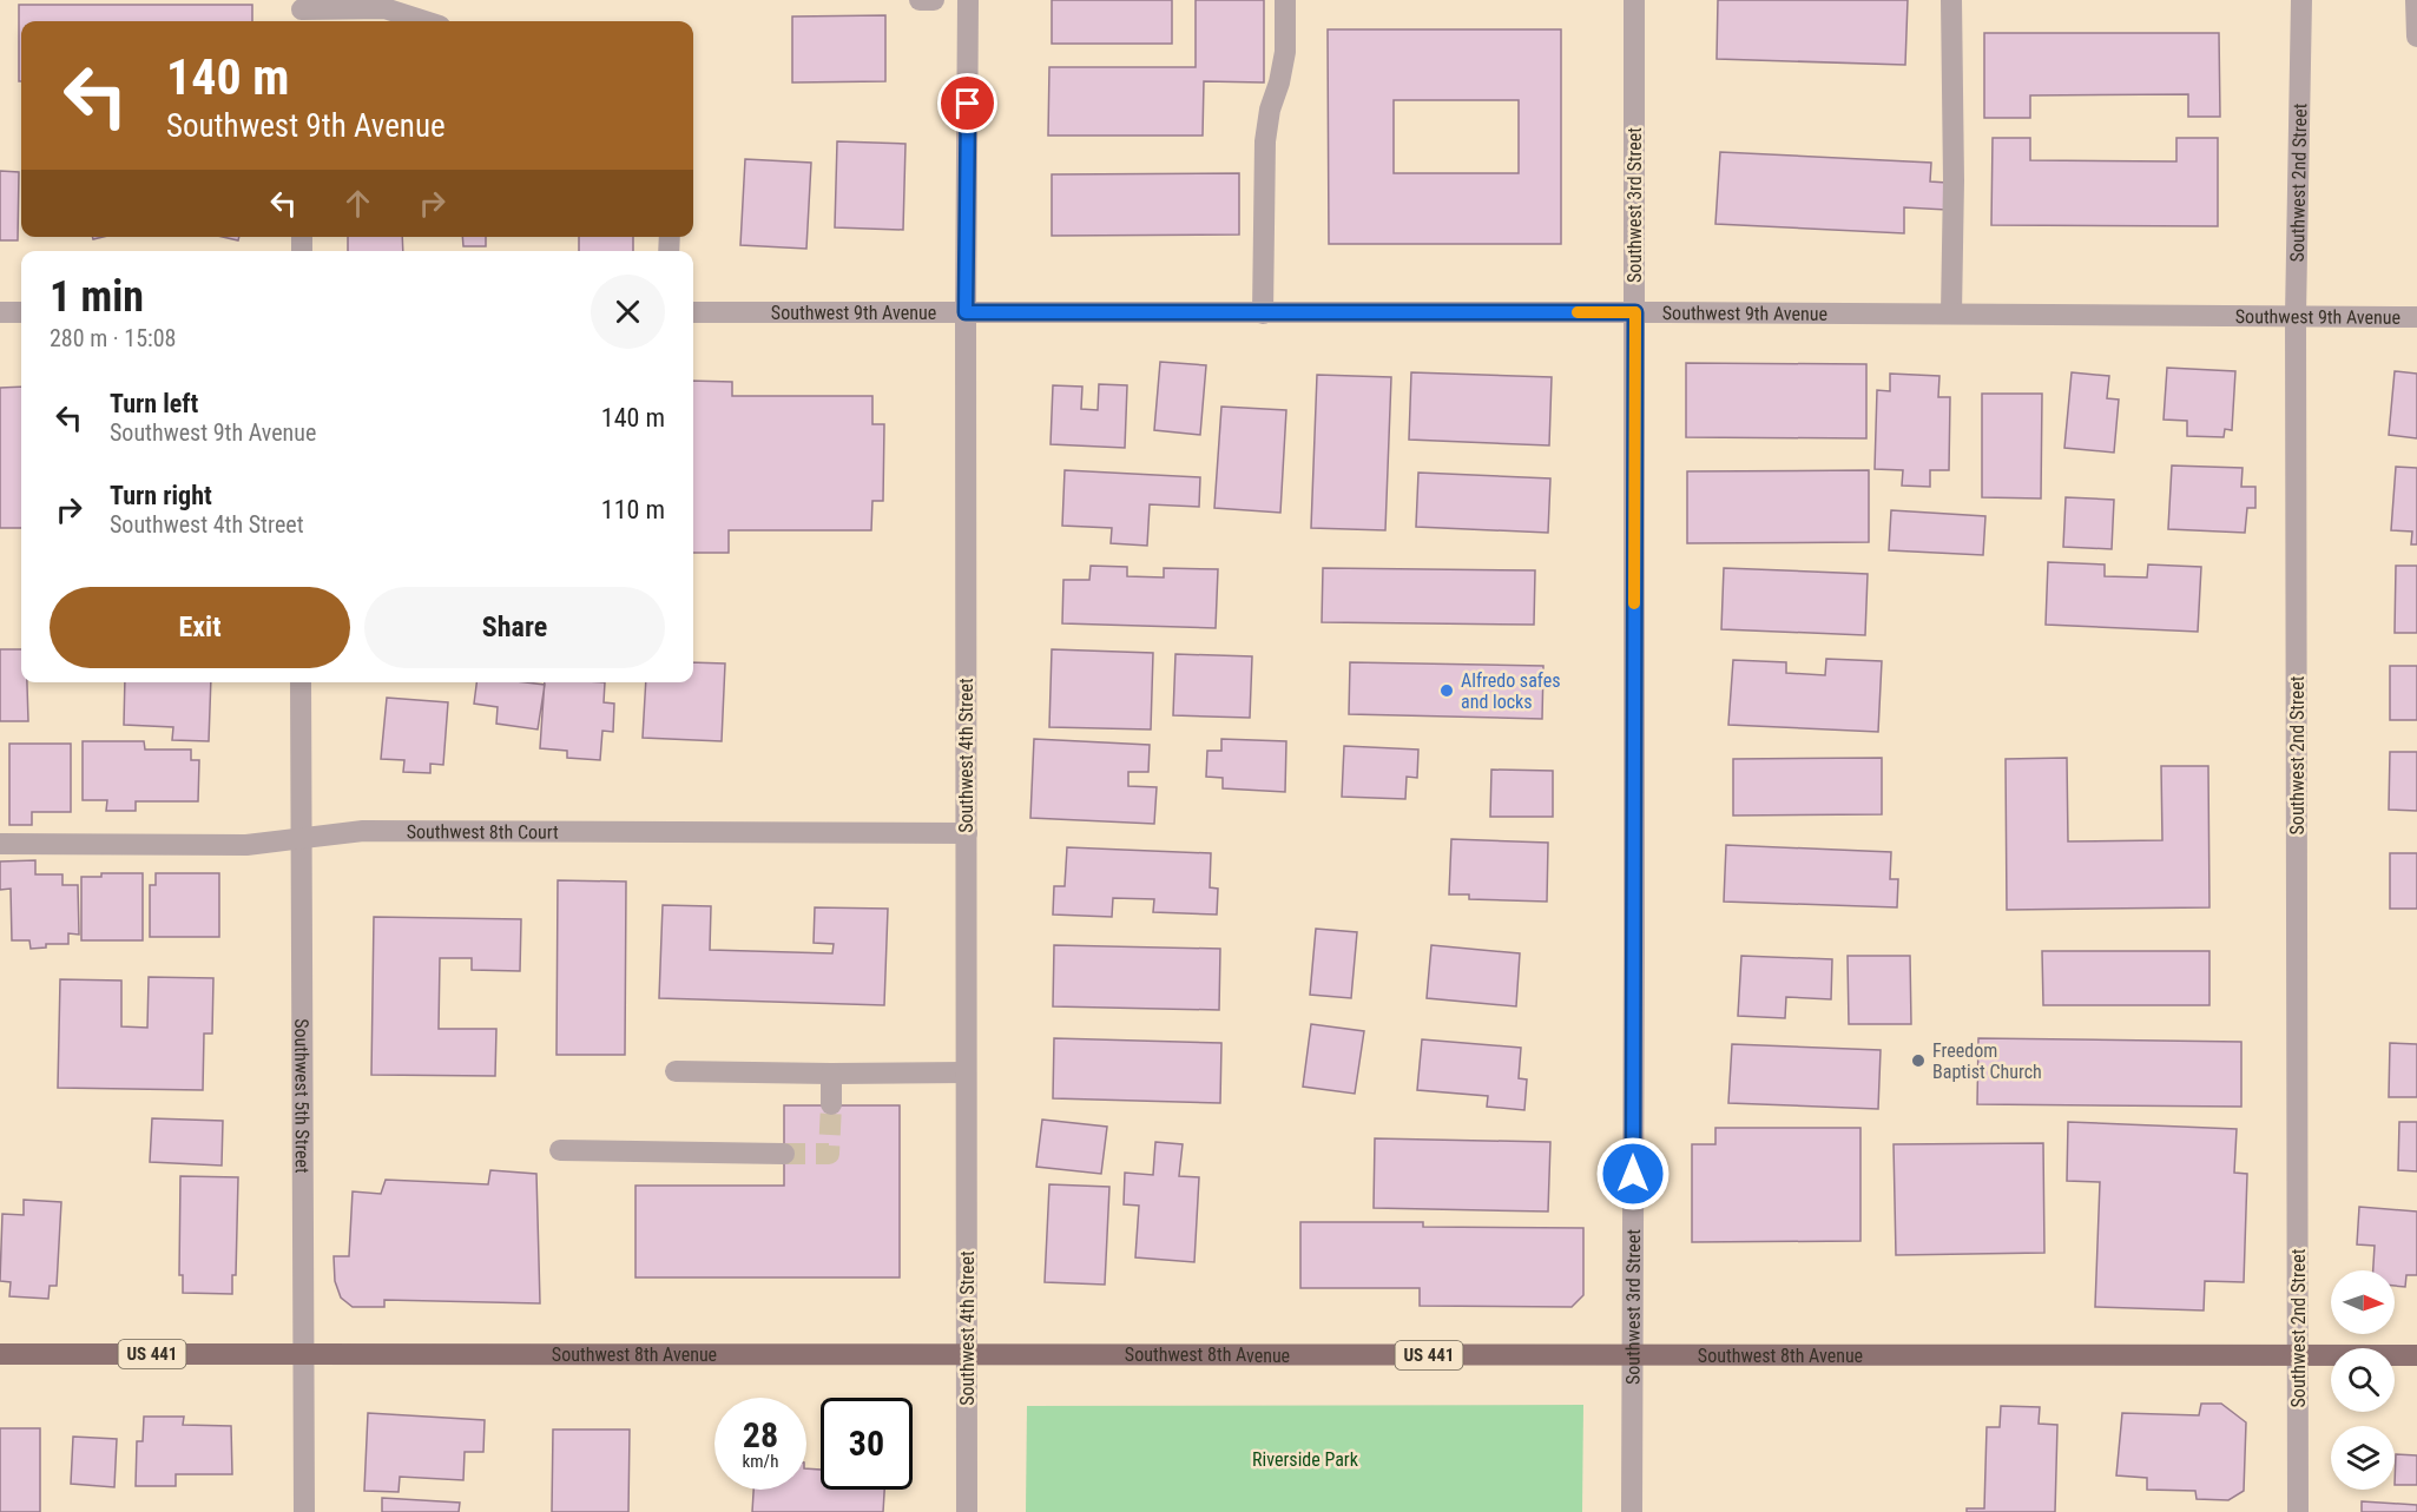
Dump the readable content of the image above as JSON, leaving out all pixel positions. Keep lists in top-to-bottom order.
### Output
{
  "streets": {
    "main road": ["US 441", "Southwest 8th Avenue"],
    "street": [
      "Southwest 2nd Street",
      "Southwest 3rd Street",
      "Southwest 9th Avenue",
      "Southwest 4th Street",
      "Southwest 8th Court",
      "Southwest 5th Street"
    ]
  },
  "crossings": [
    ["Southwest 2nd Street", "Southwest 9th Avenue"],
    ["Southwest 2nd Street", "Southwest 8th Avenue"],
    ["Southwest 3rd Street", "Southwest 9th Avenue"],
    ["Southwest 3rd Street", "Southwest 8th Avenue"],
    ["Southwest 9th Avenue", "Southwest 4th Street"],
    ["Southwest 4th Street", "Southwest 8th Court"],
    ["Southwest 4th Street", "Southwest 8th Avenue"],
    ["Southwest 8th Court", "Southwest 5th Street"],
    ["Southwest 5th Street", "Southwest 8th Avenue"]
  ],
  "parks": ["Riverside Park"],
  "places": ["Alfredo safes and locks", "Freedom Baptist Church"],
  "north": "right",
  "page": {
    "turn": ["140 m", "Southwest 9th Avenue"],
    "heading": ["1 min", "280 m · 15:08"],
    "list": [
      {
        "name": "Turn left",
        "note": "Southwest 9th Avenue",
        "value": "140 m"
      },
      {
        "name": "Turn right",
        "note": "Southwest 4th Street",
        "value": "110 m"
      }
    ],
    "buttons": ["Exit", "Share"],
    "speed": "28 km/h",
    "limit": "30"
  }
}
